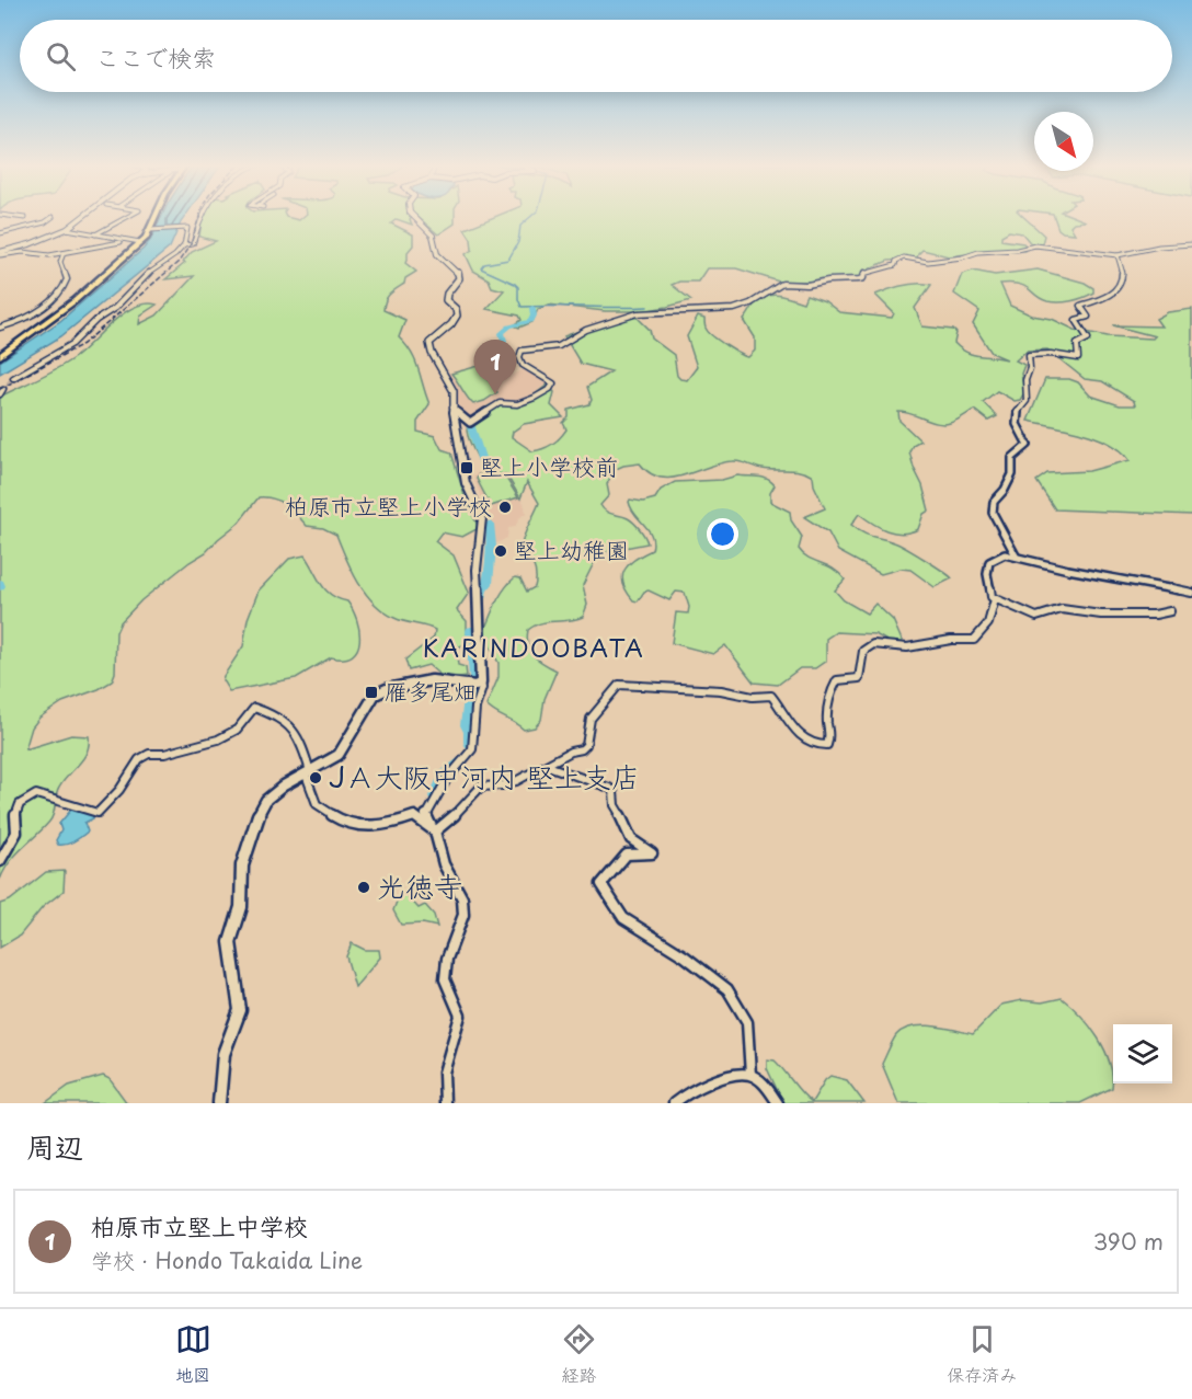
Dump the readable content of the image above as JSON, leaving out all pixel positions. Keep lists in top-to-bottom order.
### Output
{
  "districts": ["KARINDOOBATA"],
  "places": {
    "transit": ["堅上小学校前", "雁多尾畑"],
    "other": [
      "柏原市立堅上小学校",
      "堅上幼稚園",
      "JＡ大阪中河内 堅上支店",
      "光徳寺"
    ]
  },
  "north": "bottom right",
  "page": {
    "search": "ここで検索",
    "pins": "1",
    "heading": "周辺",
    "list": [
      {
        "mark": "1",
        "name": "柏原市立堅上中学校",
        "note": "学校 · Hondo Takaida Line",
        "value": "390 m"
      }
    ],
    "nav": ["地図", "経路", "保存済み"]
  }
}
